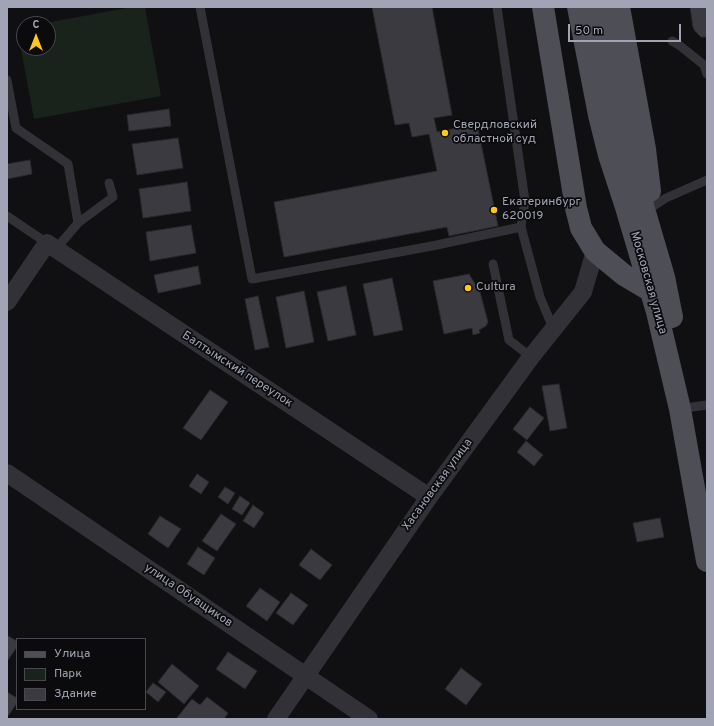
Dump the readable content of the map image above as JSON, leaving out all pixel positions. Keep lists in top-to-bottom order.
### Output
{
  "streets": {
    "main road": ["Московская улица"],
    "street": ["Балтымский переулок", "Хасановская улица", "улица Обувщиков"]
  },
  "crossings": [
    ["Балтымский переулок", "Хасановская улица"],
    ["Хасановская улица", "улица Обувщиков"]
  ],
  "places": ["Свердловский областной суд", "Екатеринбург 620019", "Cultura"],
  "legend": ["Улица", "Парк", "Здание"],
  "scale_bar": "50 m",
  "north": "top"
}
